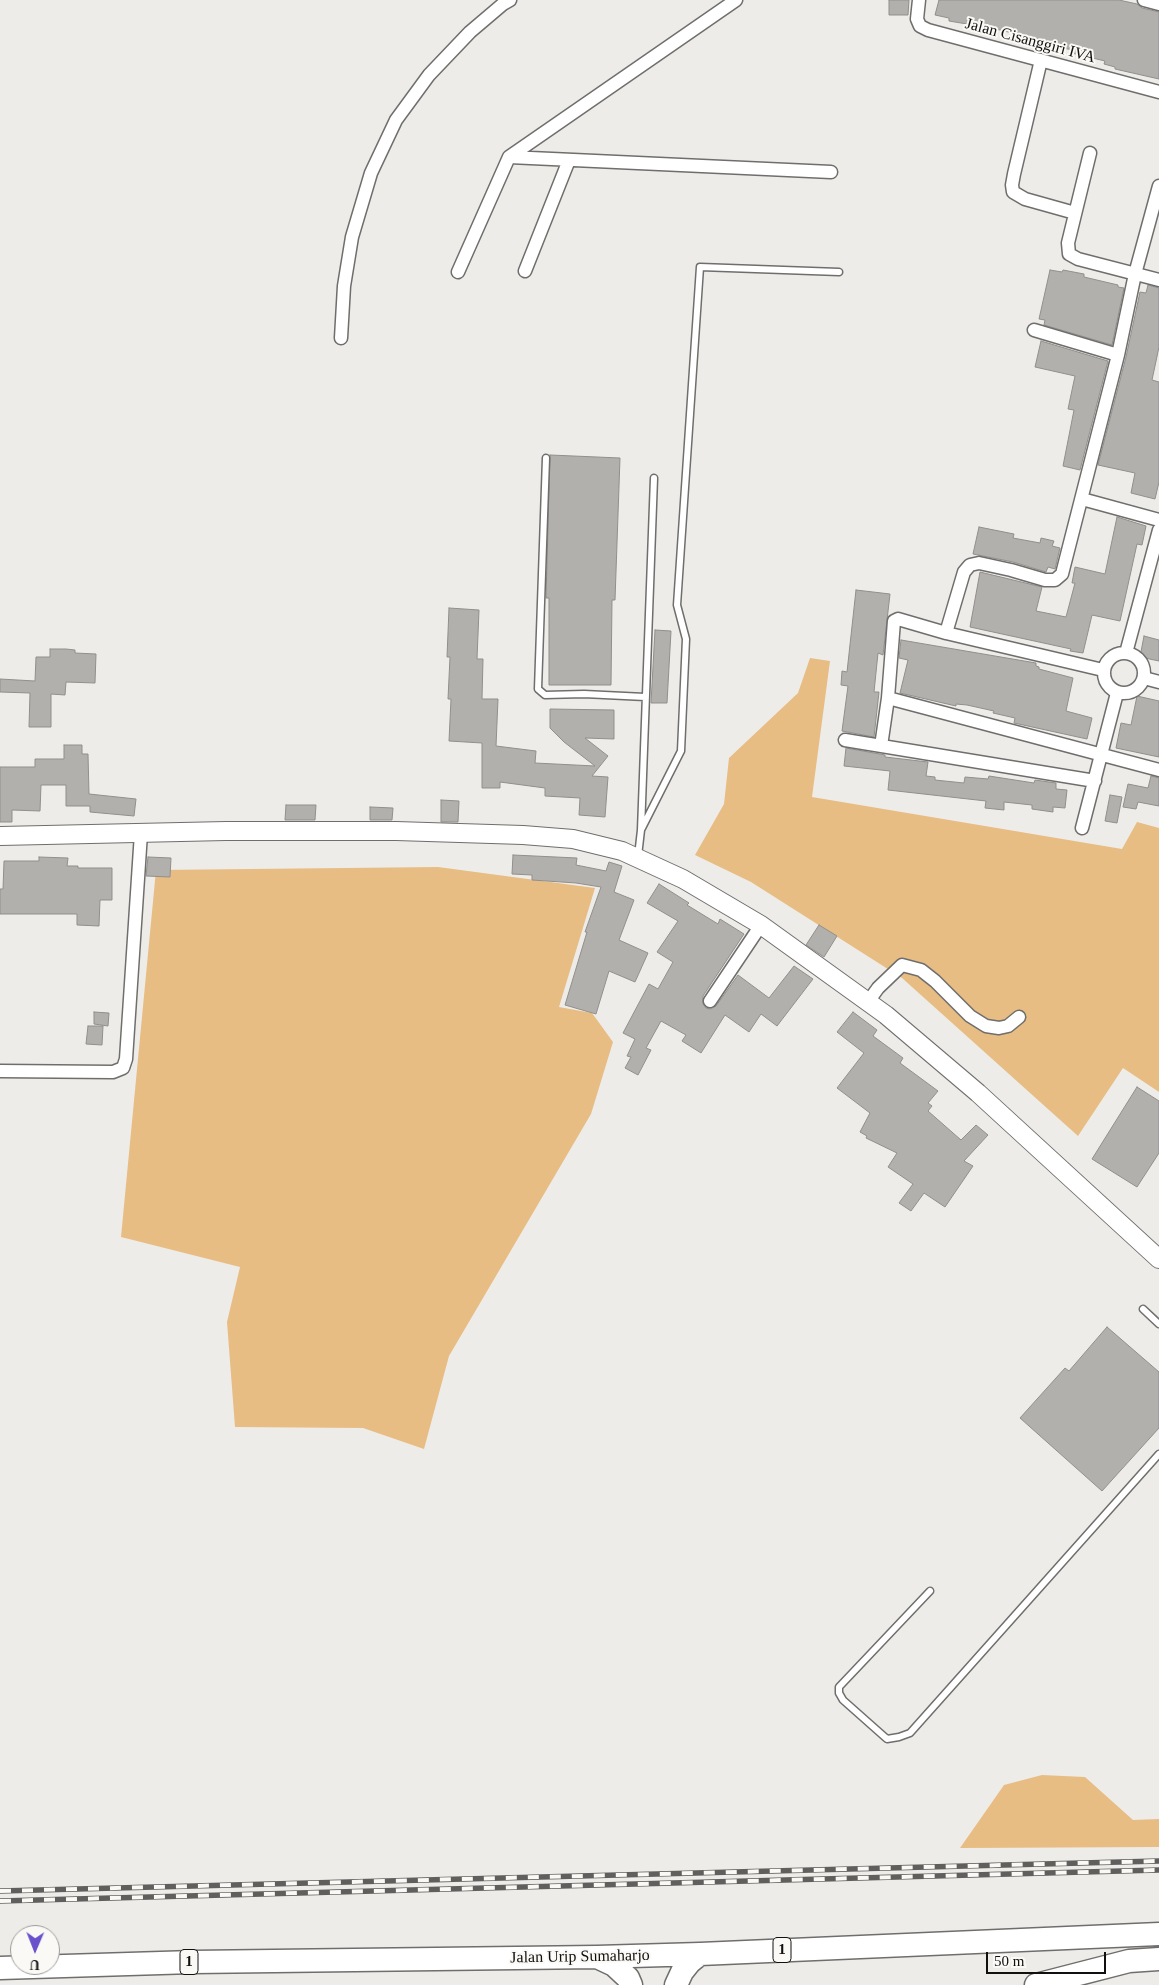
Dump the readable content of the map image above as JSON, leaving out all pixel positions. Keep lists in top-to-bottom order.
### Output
{
  "streets": {
    "highway": ["1", "Jalan Urip Sumaharjo"],
    "street": ["Jalan Cisanggiri IVA"]
  },
  "scale_bar": "50 m",
  "north": "bottom"
}
